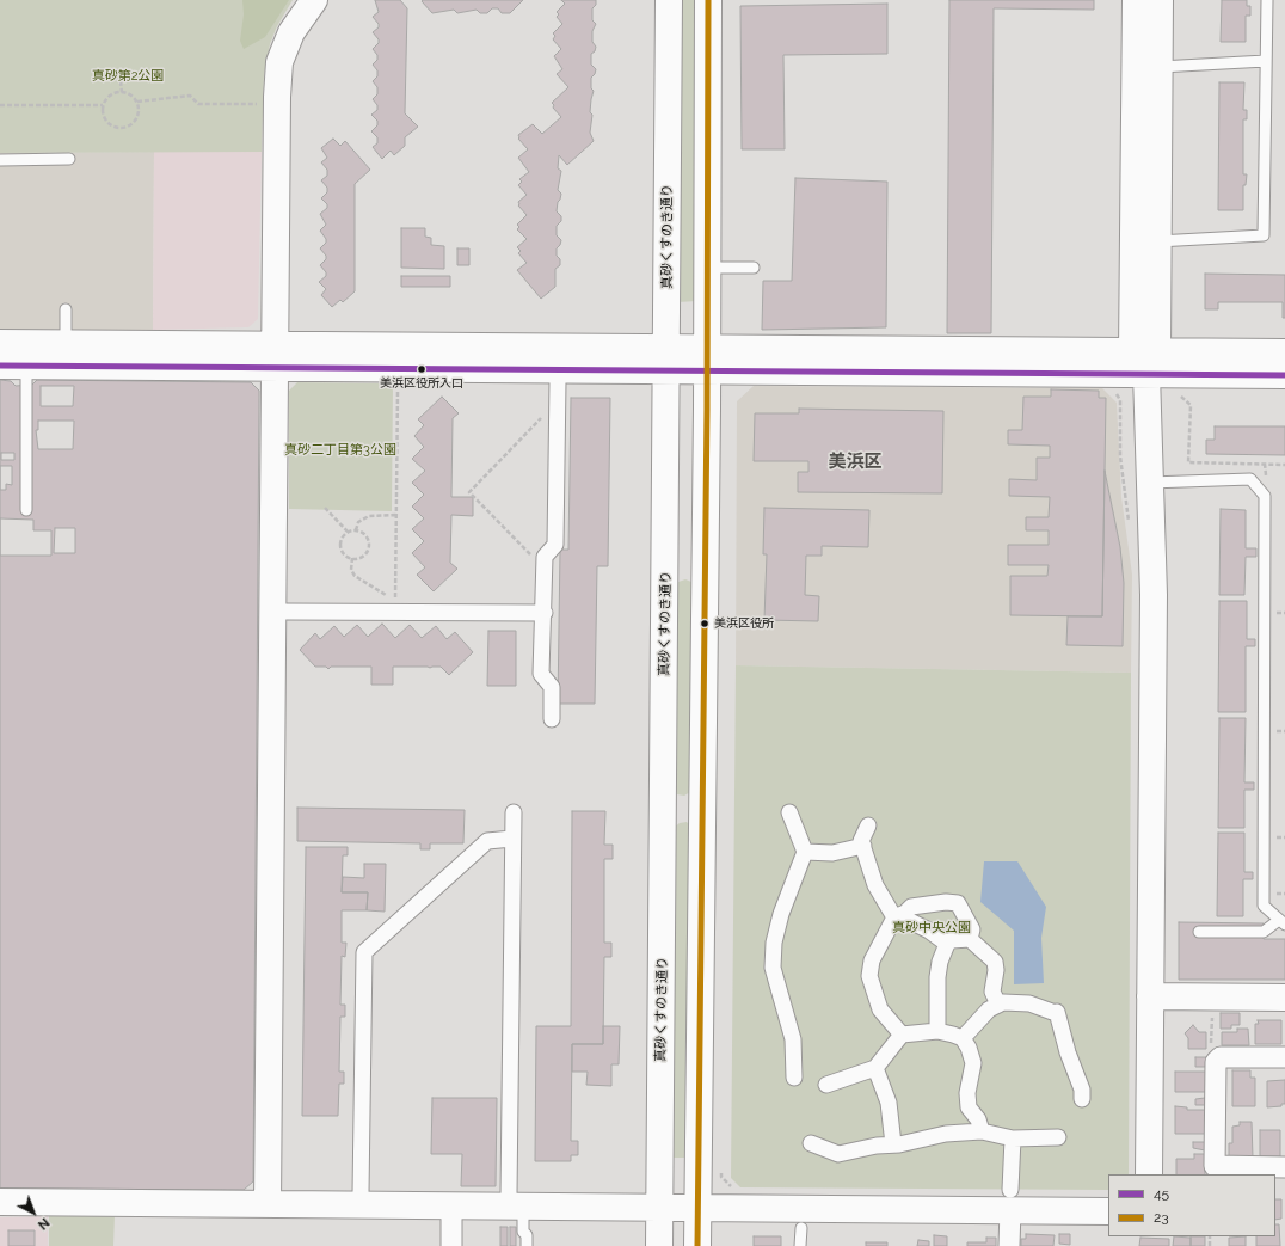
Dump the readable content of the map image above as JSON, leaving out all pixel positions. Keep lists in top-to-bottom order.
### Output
{
  "streets": {
    "street": ["真砂くすのき通り"]
  },
  "districts": ["美浜区"],
  "parks": ["真砂第2公園", "真砂二丁目第3公園", "真砂中央公園"],
  "places": ["美浜区役所入口", "美浜区役所"],
  "lines": ["transit line 23", "transit line 45"],
  "legend": ["45", "23"],
  "north": "bottom right"
}
